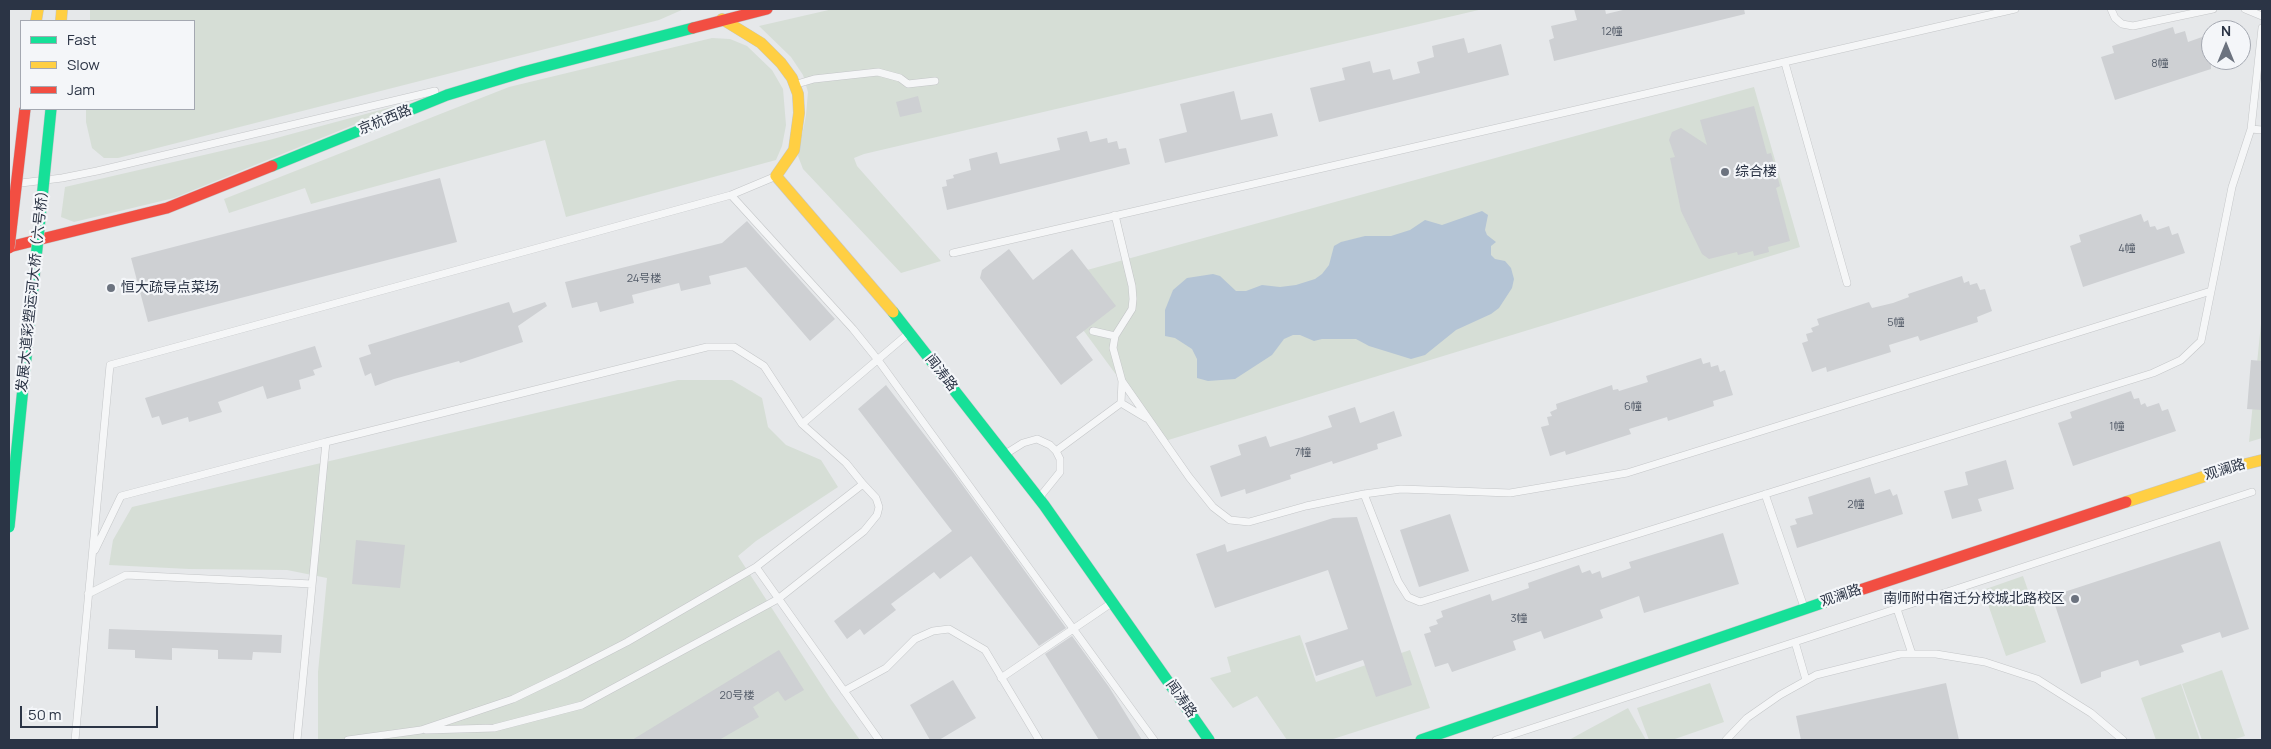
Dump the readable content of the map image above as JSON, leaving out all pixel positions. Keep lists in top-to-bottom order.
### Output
{
  "streets": {
    "street": [
      "京杭西路",
      "发展大道彩塑运河大桥（六号桥）",
      "闻涛路",
      "观澜路"
    ]
  },
  "crossings": [
    ["京杭西路", "发展大道彩塑运河大桥（六号桥）"]
  ],
  "places": ["综合楼", "恒大疏导点菜场", "南师附中宿迁分校城北路校区"],
  "house_numbers": [
    "12幢",
    "8幢",
    "4幢",
    "24号楼",
    "5幢",
    "6幢",
    "1幢",
    "7幢",
    "2幢",
    "3幢",
    "20号楼"
  ],
  "legend": ["Fast", "Slow", "Jam"],
  "scale_bar": "50 m",
  "north": "top"
}
